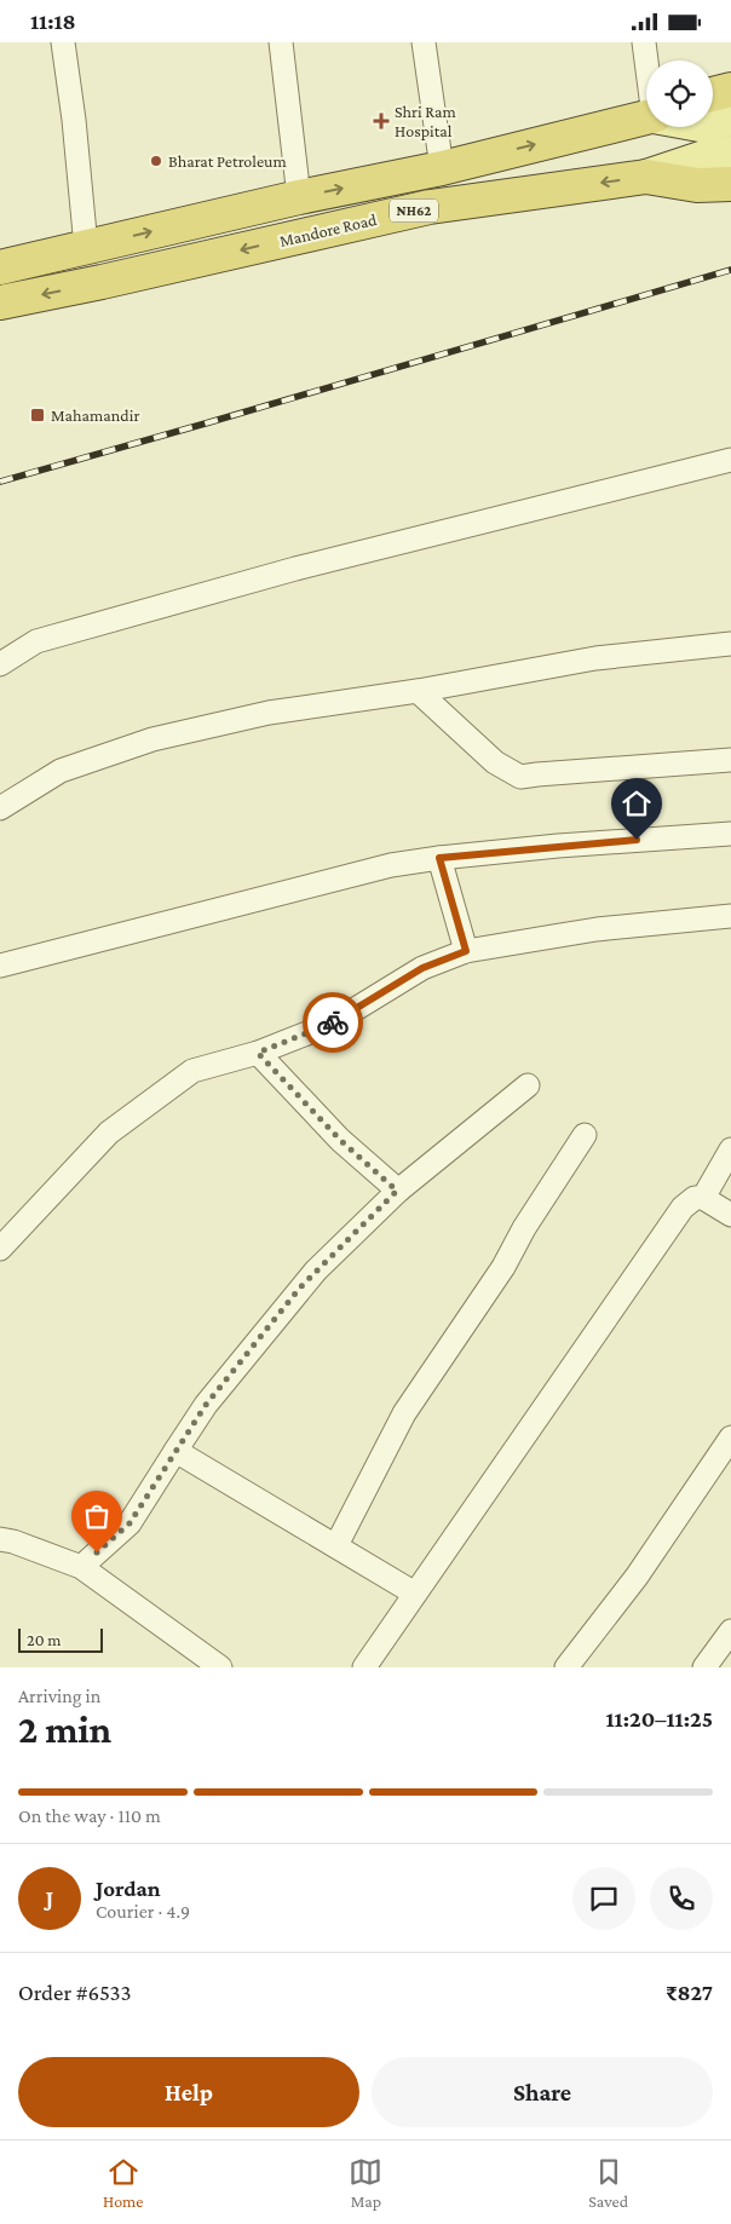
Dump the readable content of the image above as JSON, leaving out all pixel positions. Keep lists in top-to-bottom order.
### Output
{
  "streets": {
    "highway": ["NH62", "Mandore Road"]
  },
  "places": {
    "health": ["Shri Ram Hospital"],
    "other": ["Bharat Petroleum"],
    "transit": ["Mahamandir"]
  },
  "scale_bar": "20 m",
  "page": {
    "status": "11:18",
    "scale": "20 m",
    "heading": ["2 min", "Arriving in", "11:20–11:25"],
    "panel": [
      "Jordan",
      "Courier · 4.9",
      "Order #6533",
      "₹827"
    ],
    "bar": "On the way · 110 m",
    "round": "J",
    "buttons": ["Help", "Share"],
    "tabs": ["Home", "Map", "Saved"]
  }
}
